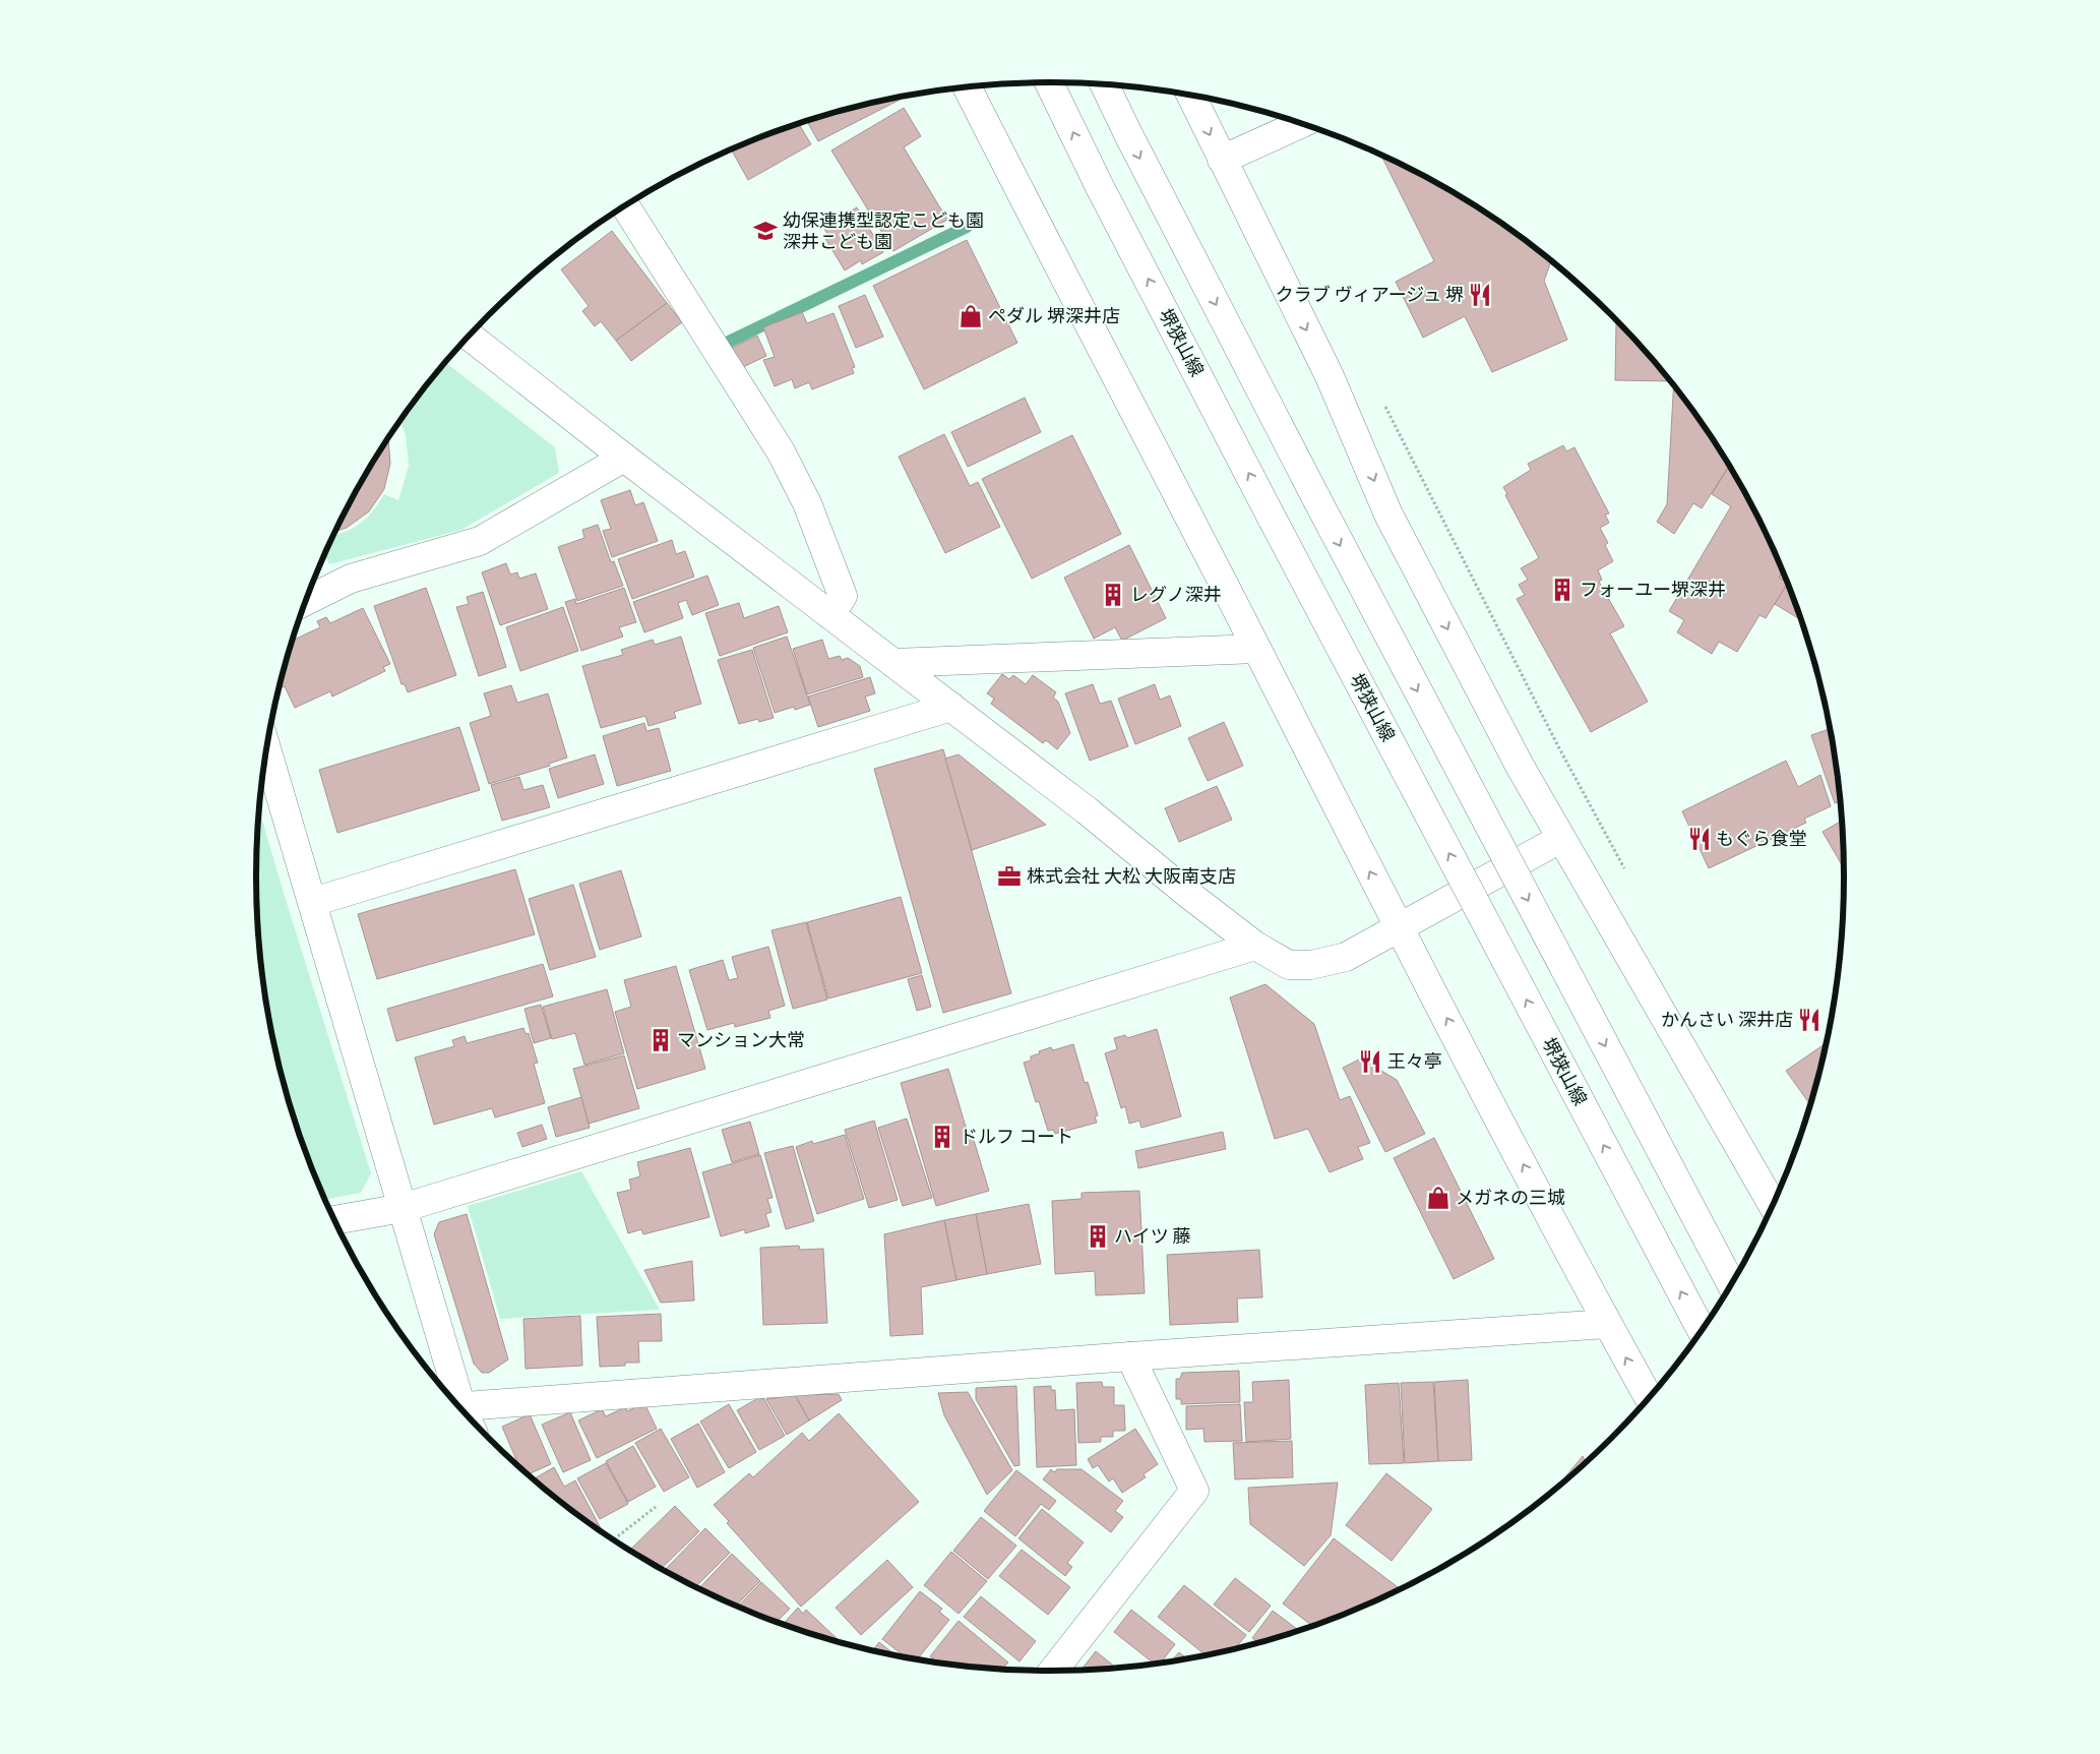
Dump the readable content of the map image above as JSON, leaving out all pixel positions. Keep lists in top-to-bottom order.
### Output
{
  "streets": {
    "street": ["堺狭山線"]
  },
  "places": {
    "school or university": ["幼保連携型認定こども園 深井こども園"],
    "restaurant": [
      "クラブ ヴィアージュ 堺",
      "もぐら食堂",
      "かんさい 深井店",
      "王々亭"
    ],
    "shop": ["ペダル 堺深井店", "メガネの三城"],
    "building": [
      "フォーユー堺深井",
      "レグノ深井",
      "マンション大常",
      "ドルフ コート",
      "ハイツ 藤"
    ],
    "office": ["株式会社 大松 大阪南支店"]
  }
}
